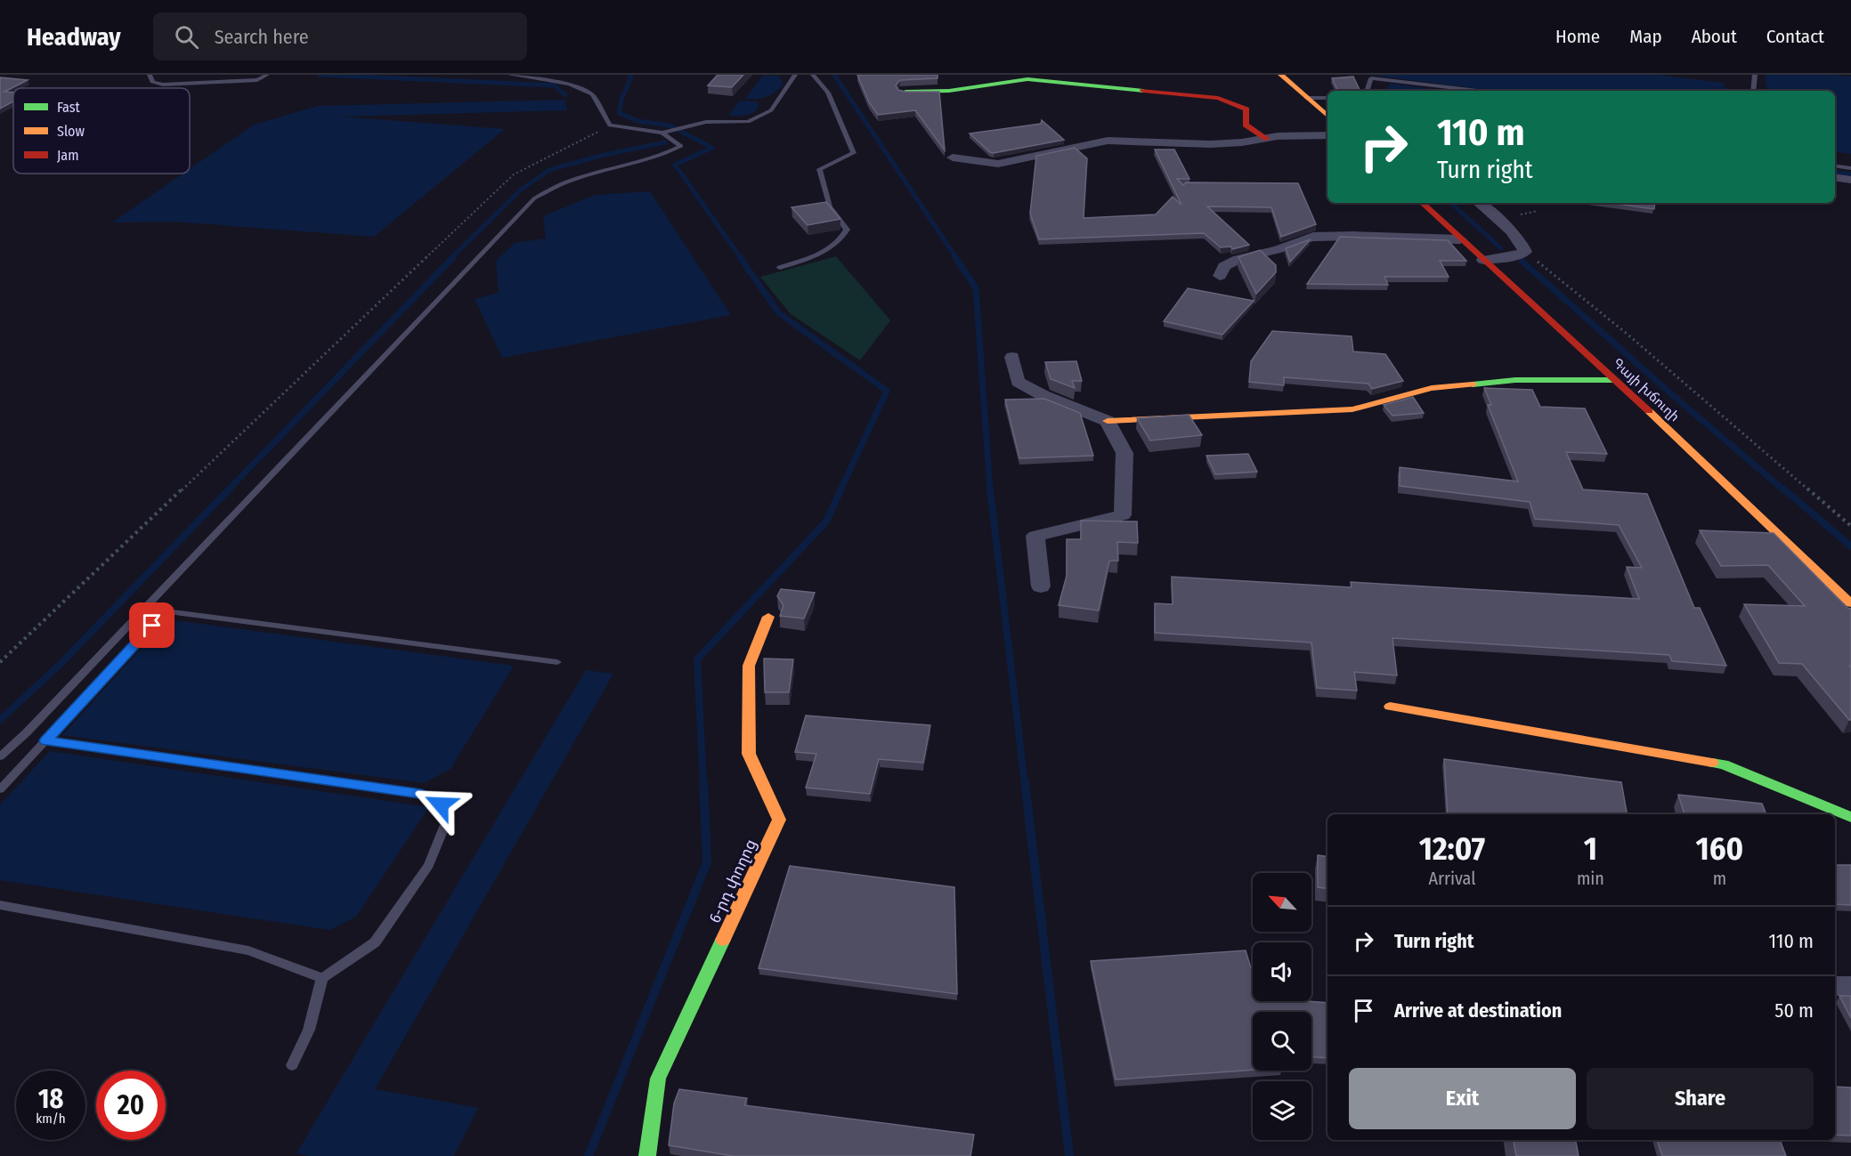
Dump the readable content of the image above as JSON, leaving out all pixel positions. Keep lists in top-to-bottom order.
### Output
{
  "streets": {
    "street": ["Գայի խճուղի", "6-րդ փողոց"]
  },
  "legend": ["Fast", "Slow", "Jam"],
  "north": "top left",
  "page": {
    "header": "Headway",
    "search": "Search here",
    "nav": [
      "Home",
      "Map",
      "About",
      "Contact"
    ],
    "turn": ["110 m", "Turn right"],
    "eta": [
      "12:07",
      "Arrival",
      "1",
      "min",
      "160",
      "m"
    ],
    "list": [
      {
        "name": "Turn right",
        "value": "110 m"
      },
      {
        "name": "Arrive at destination",
        "value": "50 m"
      }
    ],
    "buttons": ["Exit", "Share"],
    "speed": "18 km/h",
    "limit": "20"
  }
}
